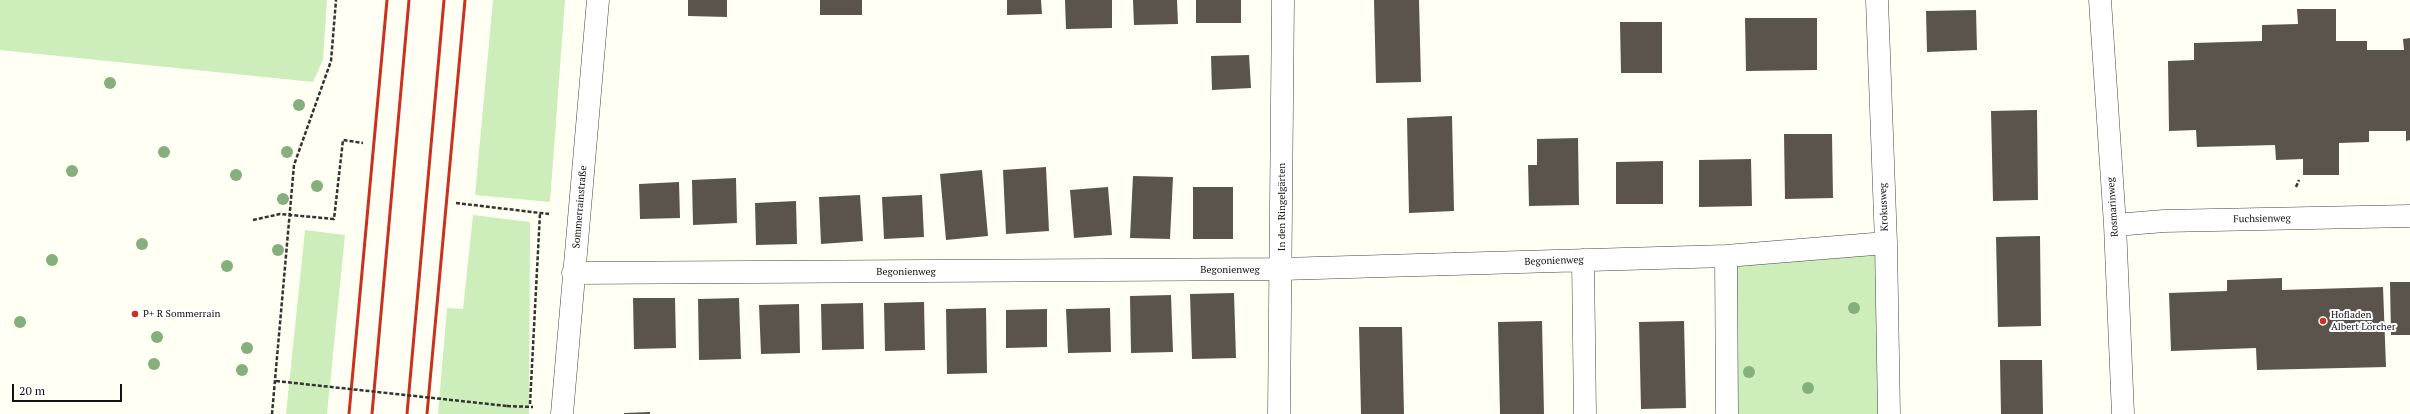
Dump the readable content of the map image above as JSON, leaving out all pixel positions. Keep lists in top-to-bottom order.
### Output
{
  "streets": {
    "street": [
      "Sommerrainstraße",
      "In den Ringelgärten",
      "Krokusweg",
      "Rosmarinweg",
      "Fuchsienweg",
      "Begonienweg"
    ]
  },
  "crossings": [
    ["Sommerrainstraße", "Begonienweg"],
    ["In den Ringelgärten", "Begonienweg"],
    ["Krokusweg", "Begonienweg"],
    ["Rosmarinweg", "Fuchsienweg"]
  ],
  "places": ["P+ R Sommerrain", "Hofladen Albert Lörcher"],
  "scale_bar": "20 m"
}
